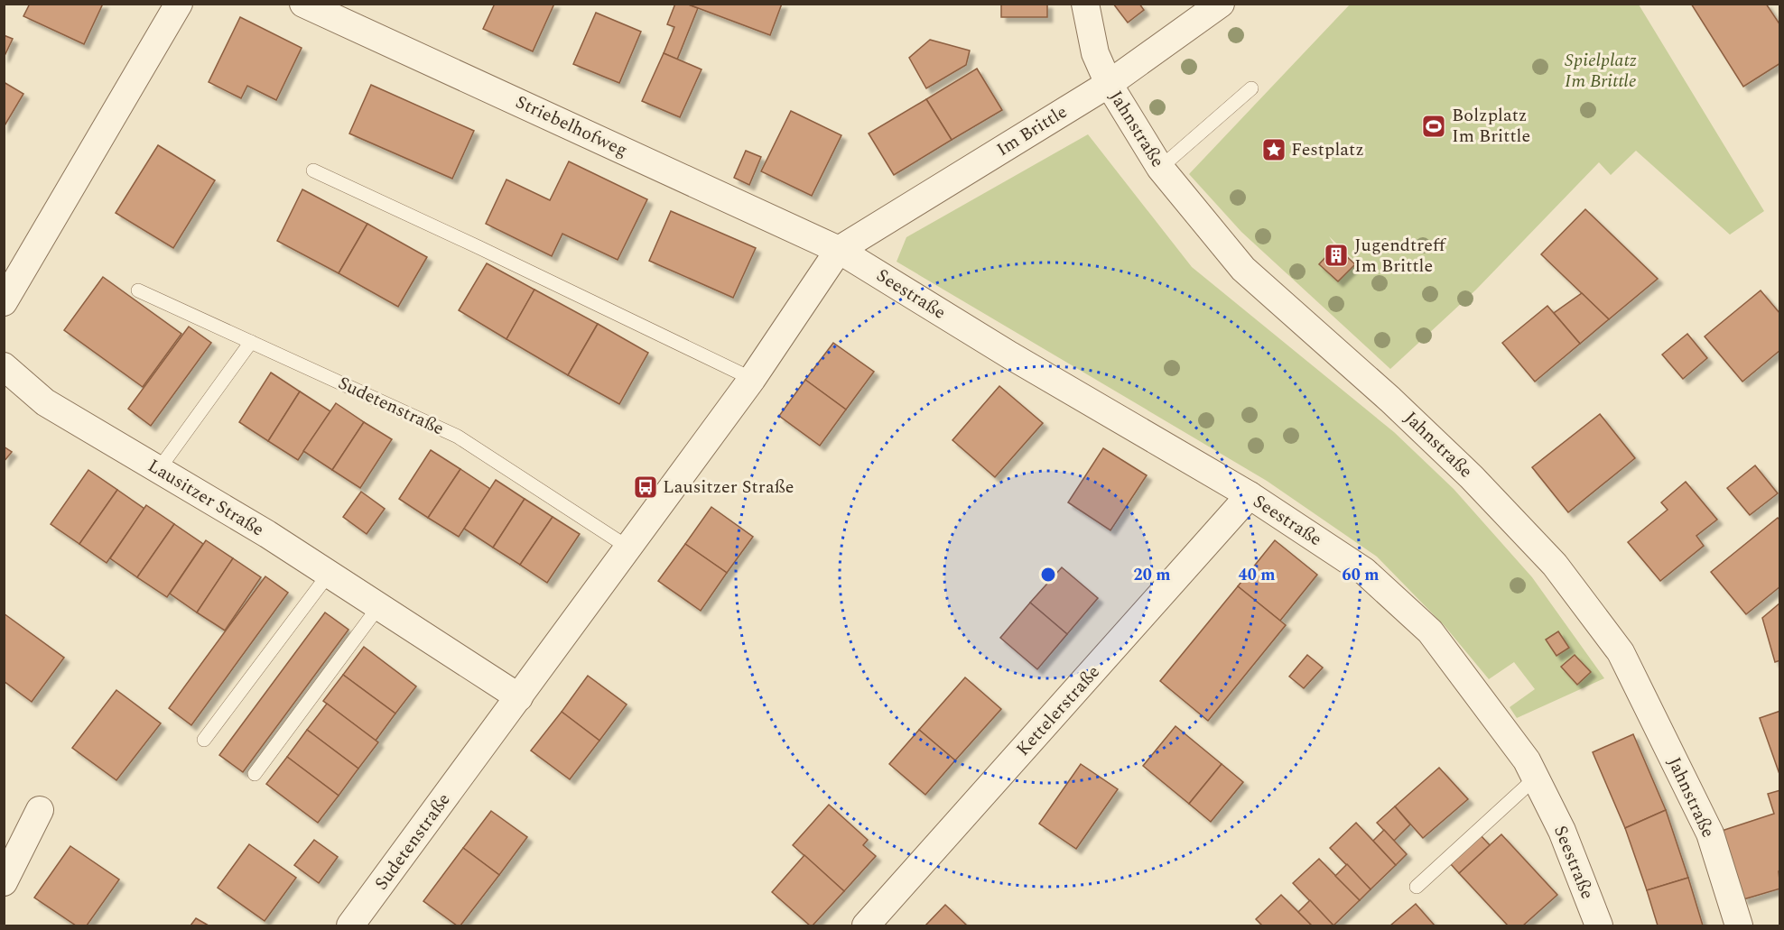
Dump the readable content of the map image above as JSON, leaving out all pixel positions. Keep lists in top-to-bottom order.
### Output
{
  "streets": {
    "street": [
      "Striebelhofweg",
      "Jahnstraße",
      "Im Brittle",
      "Seestraße",
      "Sudetenstraße",
      "Lausitzer Straße",
      "Kettelerstraße"
    ]
  },
  "crossings": [
    ["Striebelhofweg", "Im Brittle"],
    ["Striebelhofweg", "Seestraße"],
    ["Striebelhofweg", "Sudetenstraße"],
    ["Jahnstraße", "Im Brittle"],
    ["Im Brittle", "Seestraße"],
    ["Im Brittle", "Sudetenstraße"],
    ["Seestraße", "Sudetenstraße"],
    ["Seestraße", "Kettelerstraße"],
    ["Sudetenstraße", "Lausitzer Straße"]
  ],
  "parks": ["Spielplatz Im Brittle"],
  "places": {
    "sports": ["Bolzplatz Im Brittle"],
    "place": ["Festplatz"],
    "building": ["Jugendtreff Im Brittle"],
    "bus stop": ["Lausitzer Straße"]
  },
  "rings": ["20 m", "40 m", "60 m"]
}
